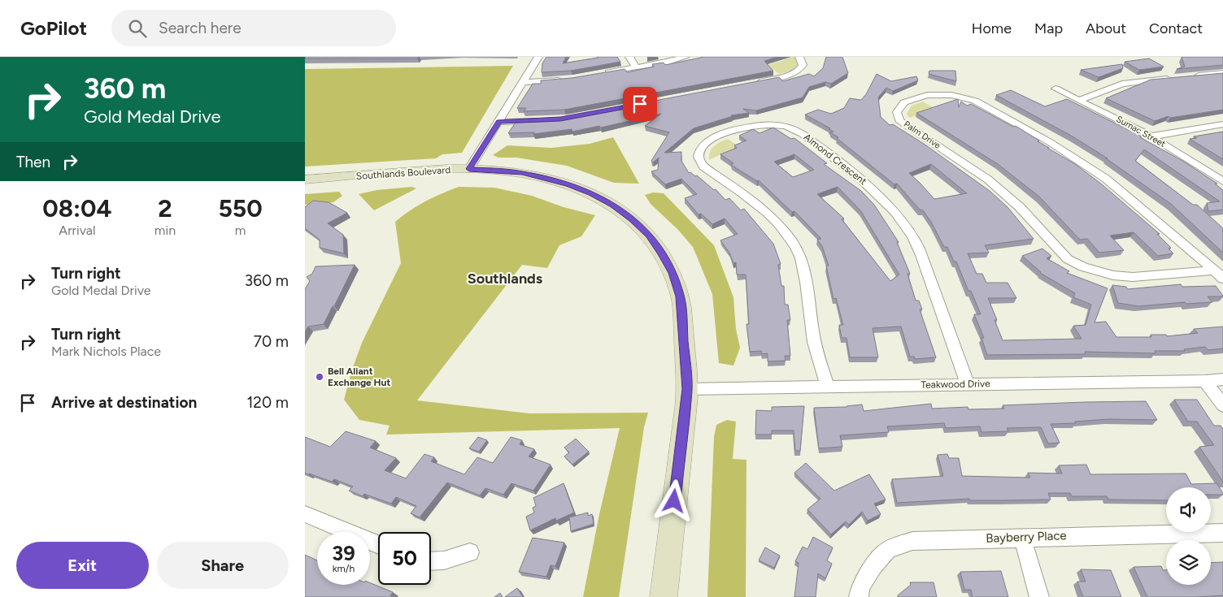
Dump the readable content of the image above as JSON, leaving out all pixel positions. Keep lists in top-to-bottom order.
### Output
{
  "streets": {
    "main road": ["Southlands Boulevard"],
    "street": [
      "Sumac Street",
      "Palm Drive",
      "Almond Crescent",
      "Teakwood Drive",
      "Bayberry Place"
    ]
  },
  "crossings": [
    ["Almond Crescent", "Teakwood Drive"],
    ["Southlands Boulevard", "Teakwood Drive"]
  ],
  "districts": ["Southlands"],
  "places": ["Bell Aliant Exchange Hut"],
  "page": {
    "header": "GoPilot",
    "search": "Search here",
    "nav": [
      "Home",
      "Map",
      "About",
      "Contact"
    ],
    "turn": ["360 m", "Gold Medal Drive"],
    "then": "Then",
    "eta": [
      "08:04",
      "Arrival",
      "2",
      "min",
      "550",
      "m"
    ],
    "list": [
      {
        "name": "Turn right",
        "note": "Gold Medal Drive",
        "value": "360 m"
      },
      {
        "name": "Turn right",
        "note": "Mark Nichols Place",
        "value": "70 m"
      },
      {
        "name": "Arrive at destination",
        "value": "120 m"
      }
    ],
    "speed": "39 km/h",
    "limit": "50",
    "buttons": ["Exit", "Share"]
  }
}
